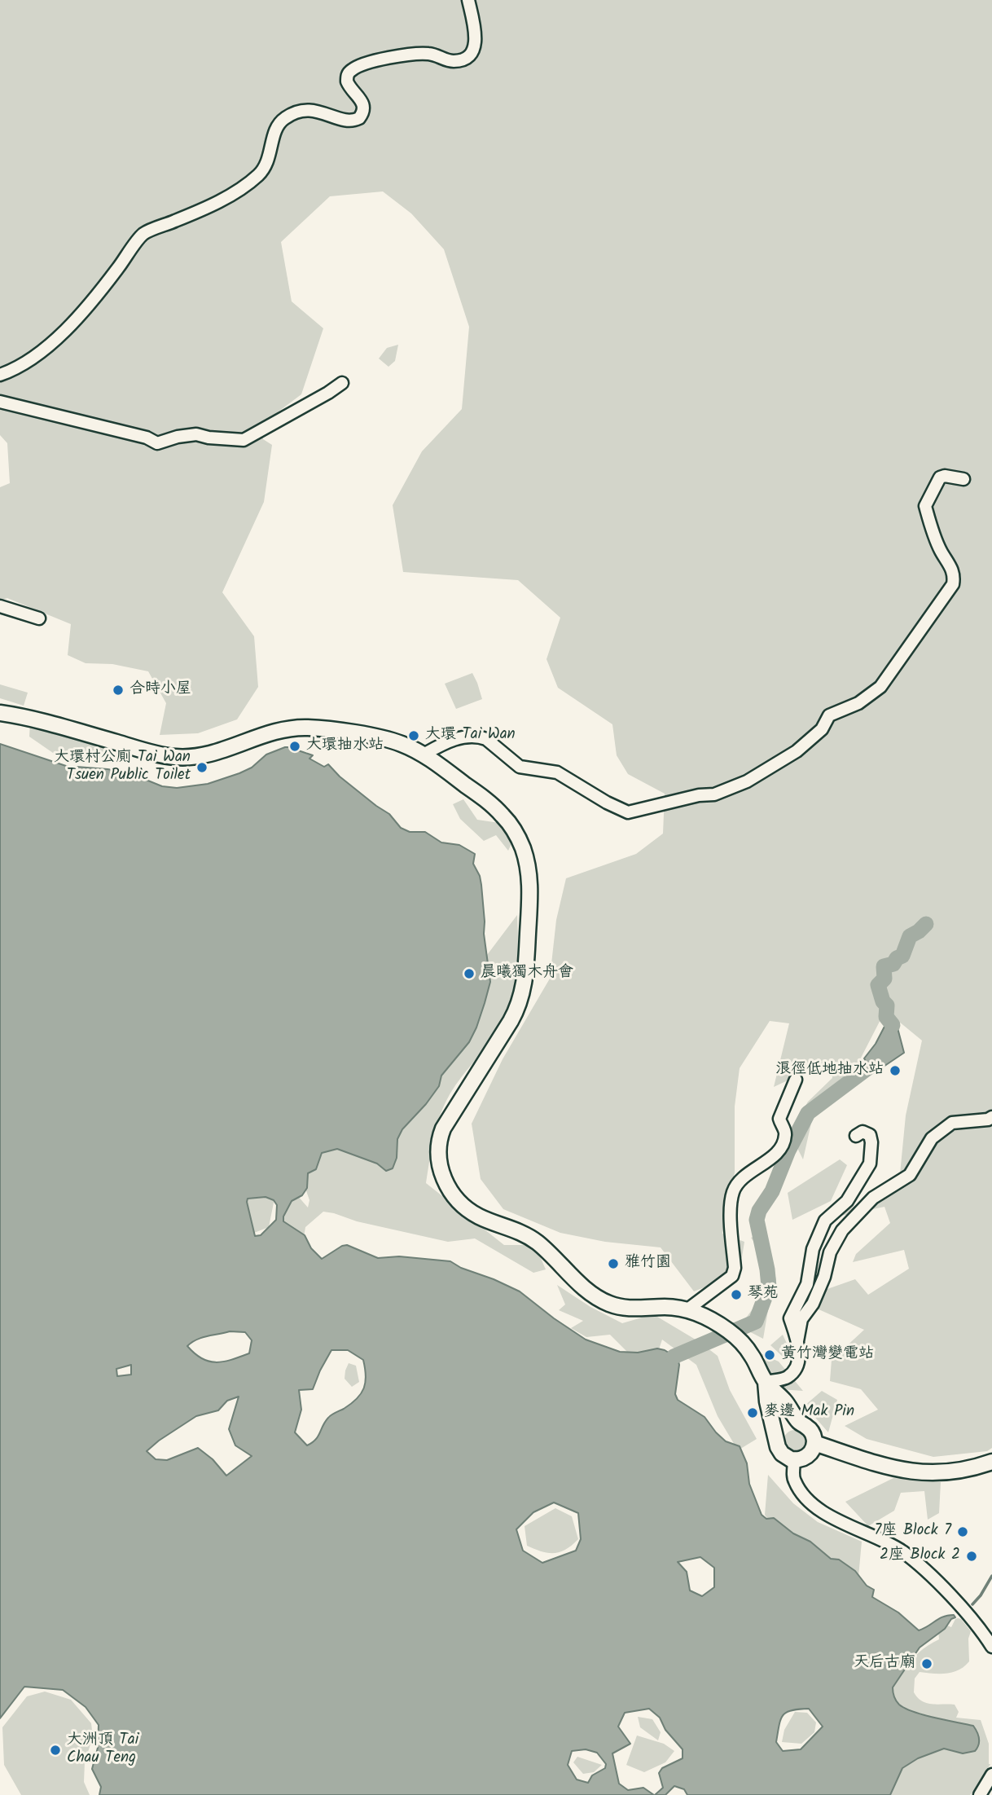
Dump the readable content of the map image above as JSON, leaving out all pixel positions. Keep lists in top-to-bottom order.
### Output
{
  "places": [
    "合時小屋",
    "大環 Tai Wan",
    "大環抽水站",
    "大環村公廁 Tai Wan Tsuen Public Toilet",
    "晨曦獨木舟會",
    "浪徑低地抽水站",
    "雅竹園",
    "琴苑",
    "黃竹灣變電站",
    "麥邊 Mak Pin",
    "7座 Block 7",
    "2座 Block 2",
    "天后古廟",
    "大洲頂 Tai Chau Teng"
  ]
}
